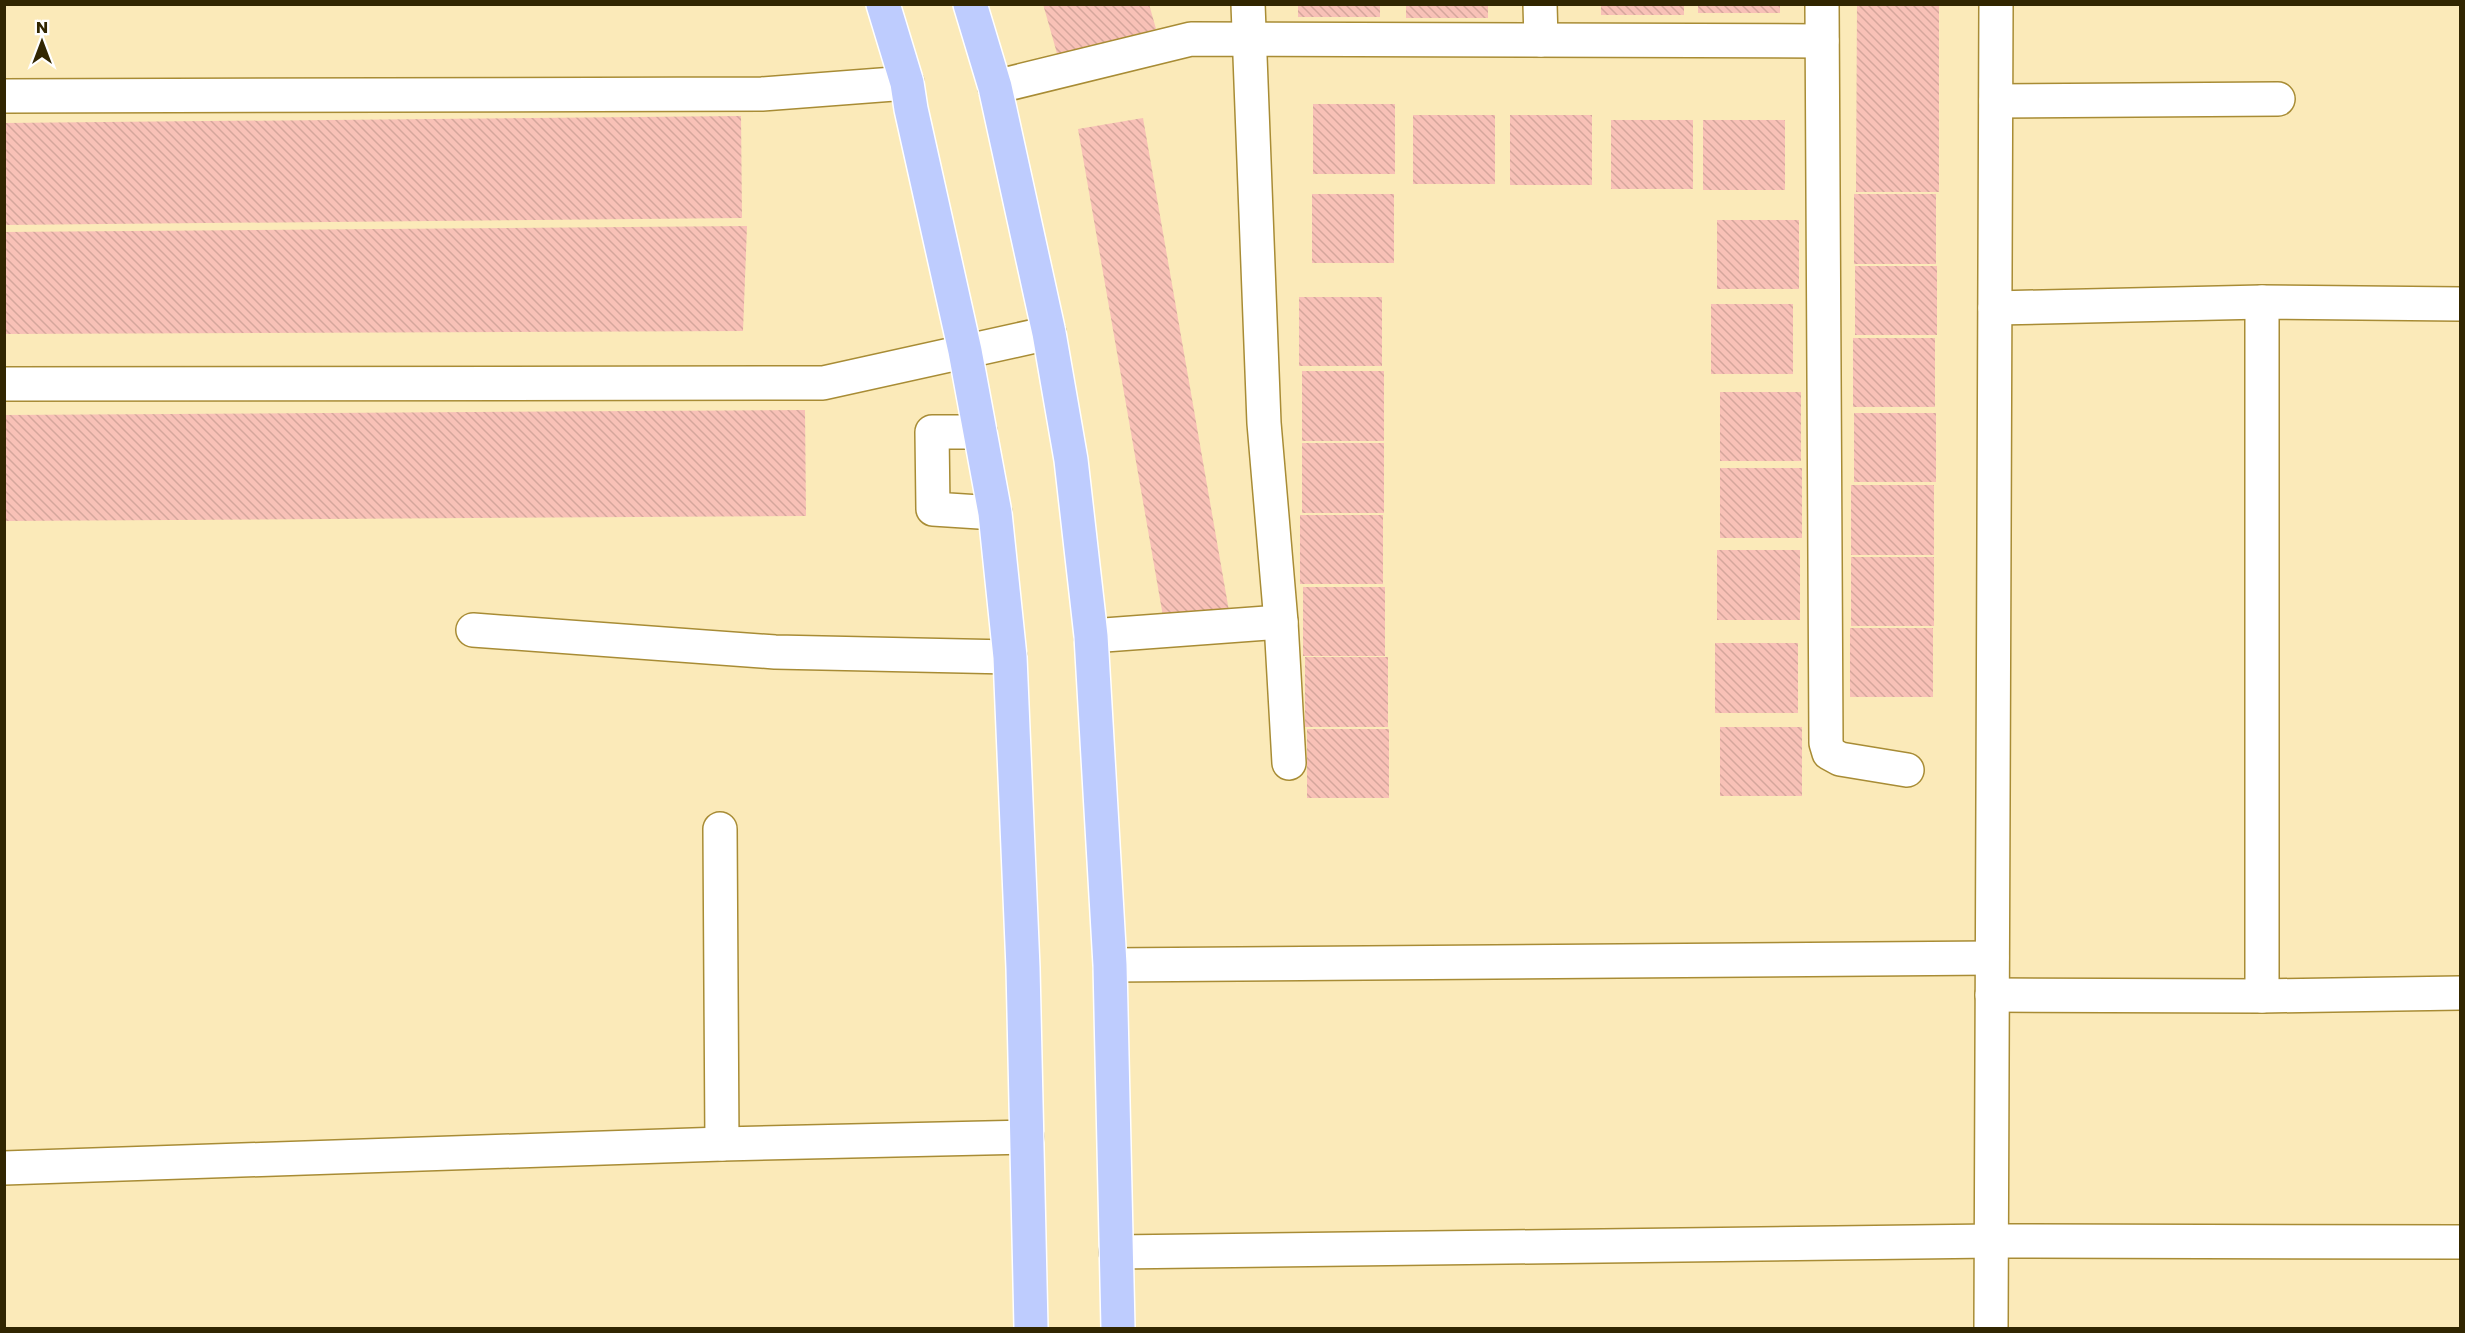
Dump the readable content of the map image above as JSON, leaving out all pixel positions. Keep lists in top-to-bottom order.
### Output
{
  "north": "top"
}
